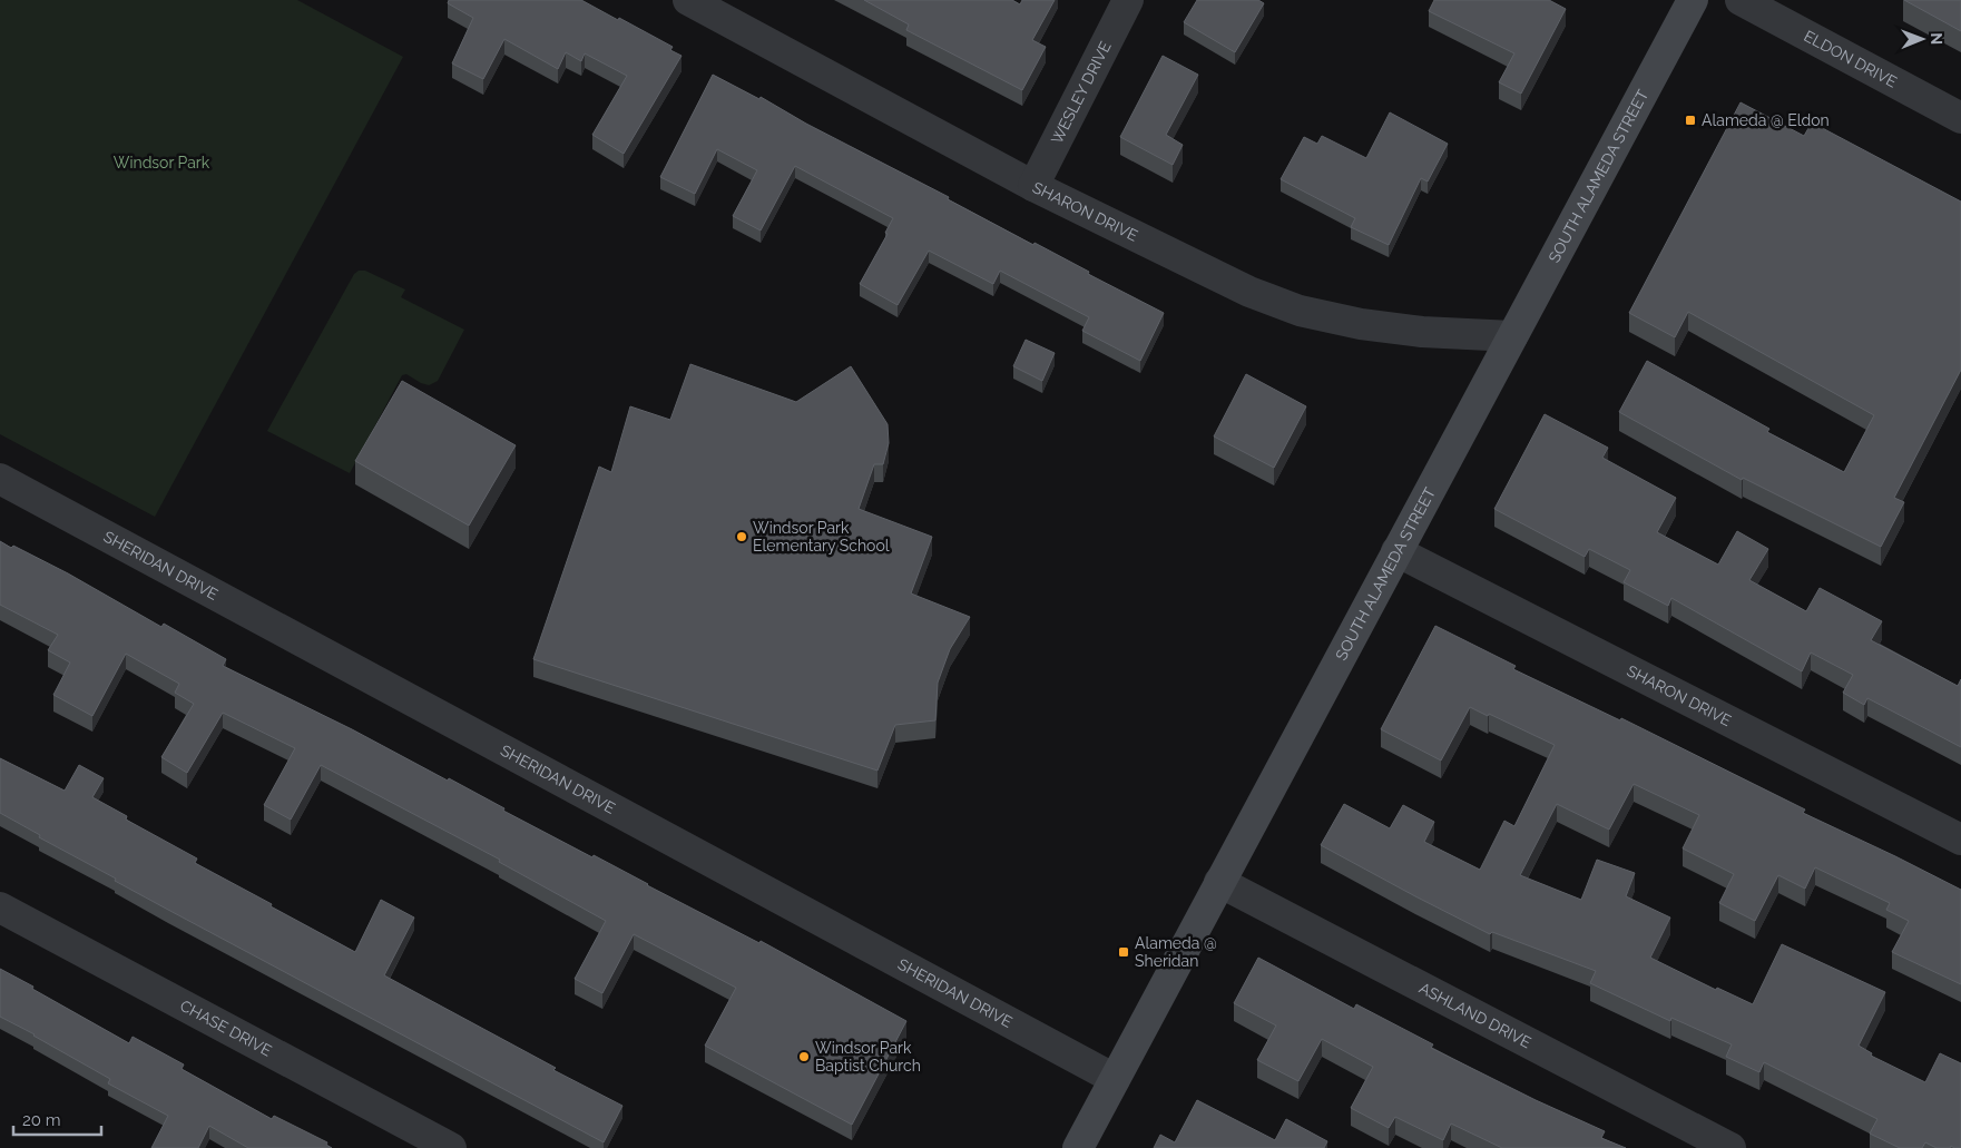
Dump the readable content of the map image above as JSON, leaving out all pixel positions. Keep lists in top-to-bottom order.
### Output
{
  "streets": {
    "main road": ["SOUTH ALAMEDA STREET"],
    "street": [
      "ELDON DRIVE",
      "WESLEY DRIVE",
      "SHARON DRIVE",
      "SHERIDAN DRIVE",
      "ASHLAND DRIVE",
      "CHASE DRIVE"
    ]
  },
  "crossings": [
    ["WESLEY DRIVE", "SHARON DRIVE"],
    ["SOUTH ALAMEDA STREET", "SHARON DRIVE"],
    ["SOUTH ALAMEDA STREET", "SHERIDAN DRIVE"],
    ["SOUTH ALAMEDA STREET", "ASHLAND DRIVE"]
  ],
  "parks": ["Windsor Park"],
  "places": {
    "transit": ["Alameda @ Eldon", "Alameda @ Sheridan"],
    "other": ["Windsor Park Elementary School", "Windsor Park Baptist Church"]
  },
  "scale_bar": "20 m",
  "north": "right"
}
